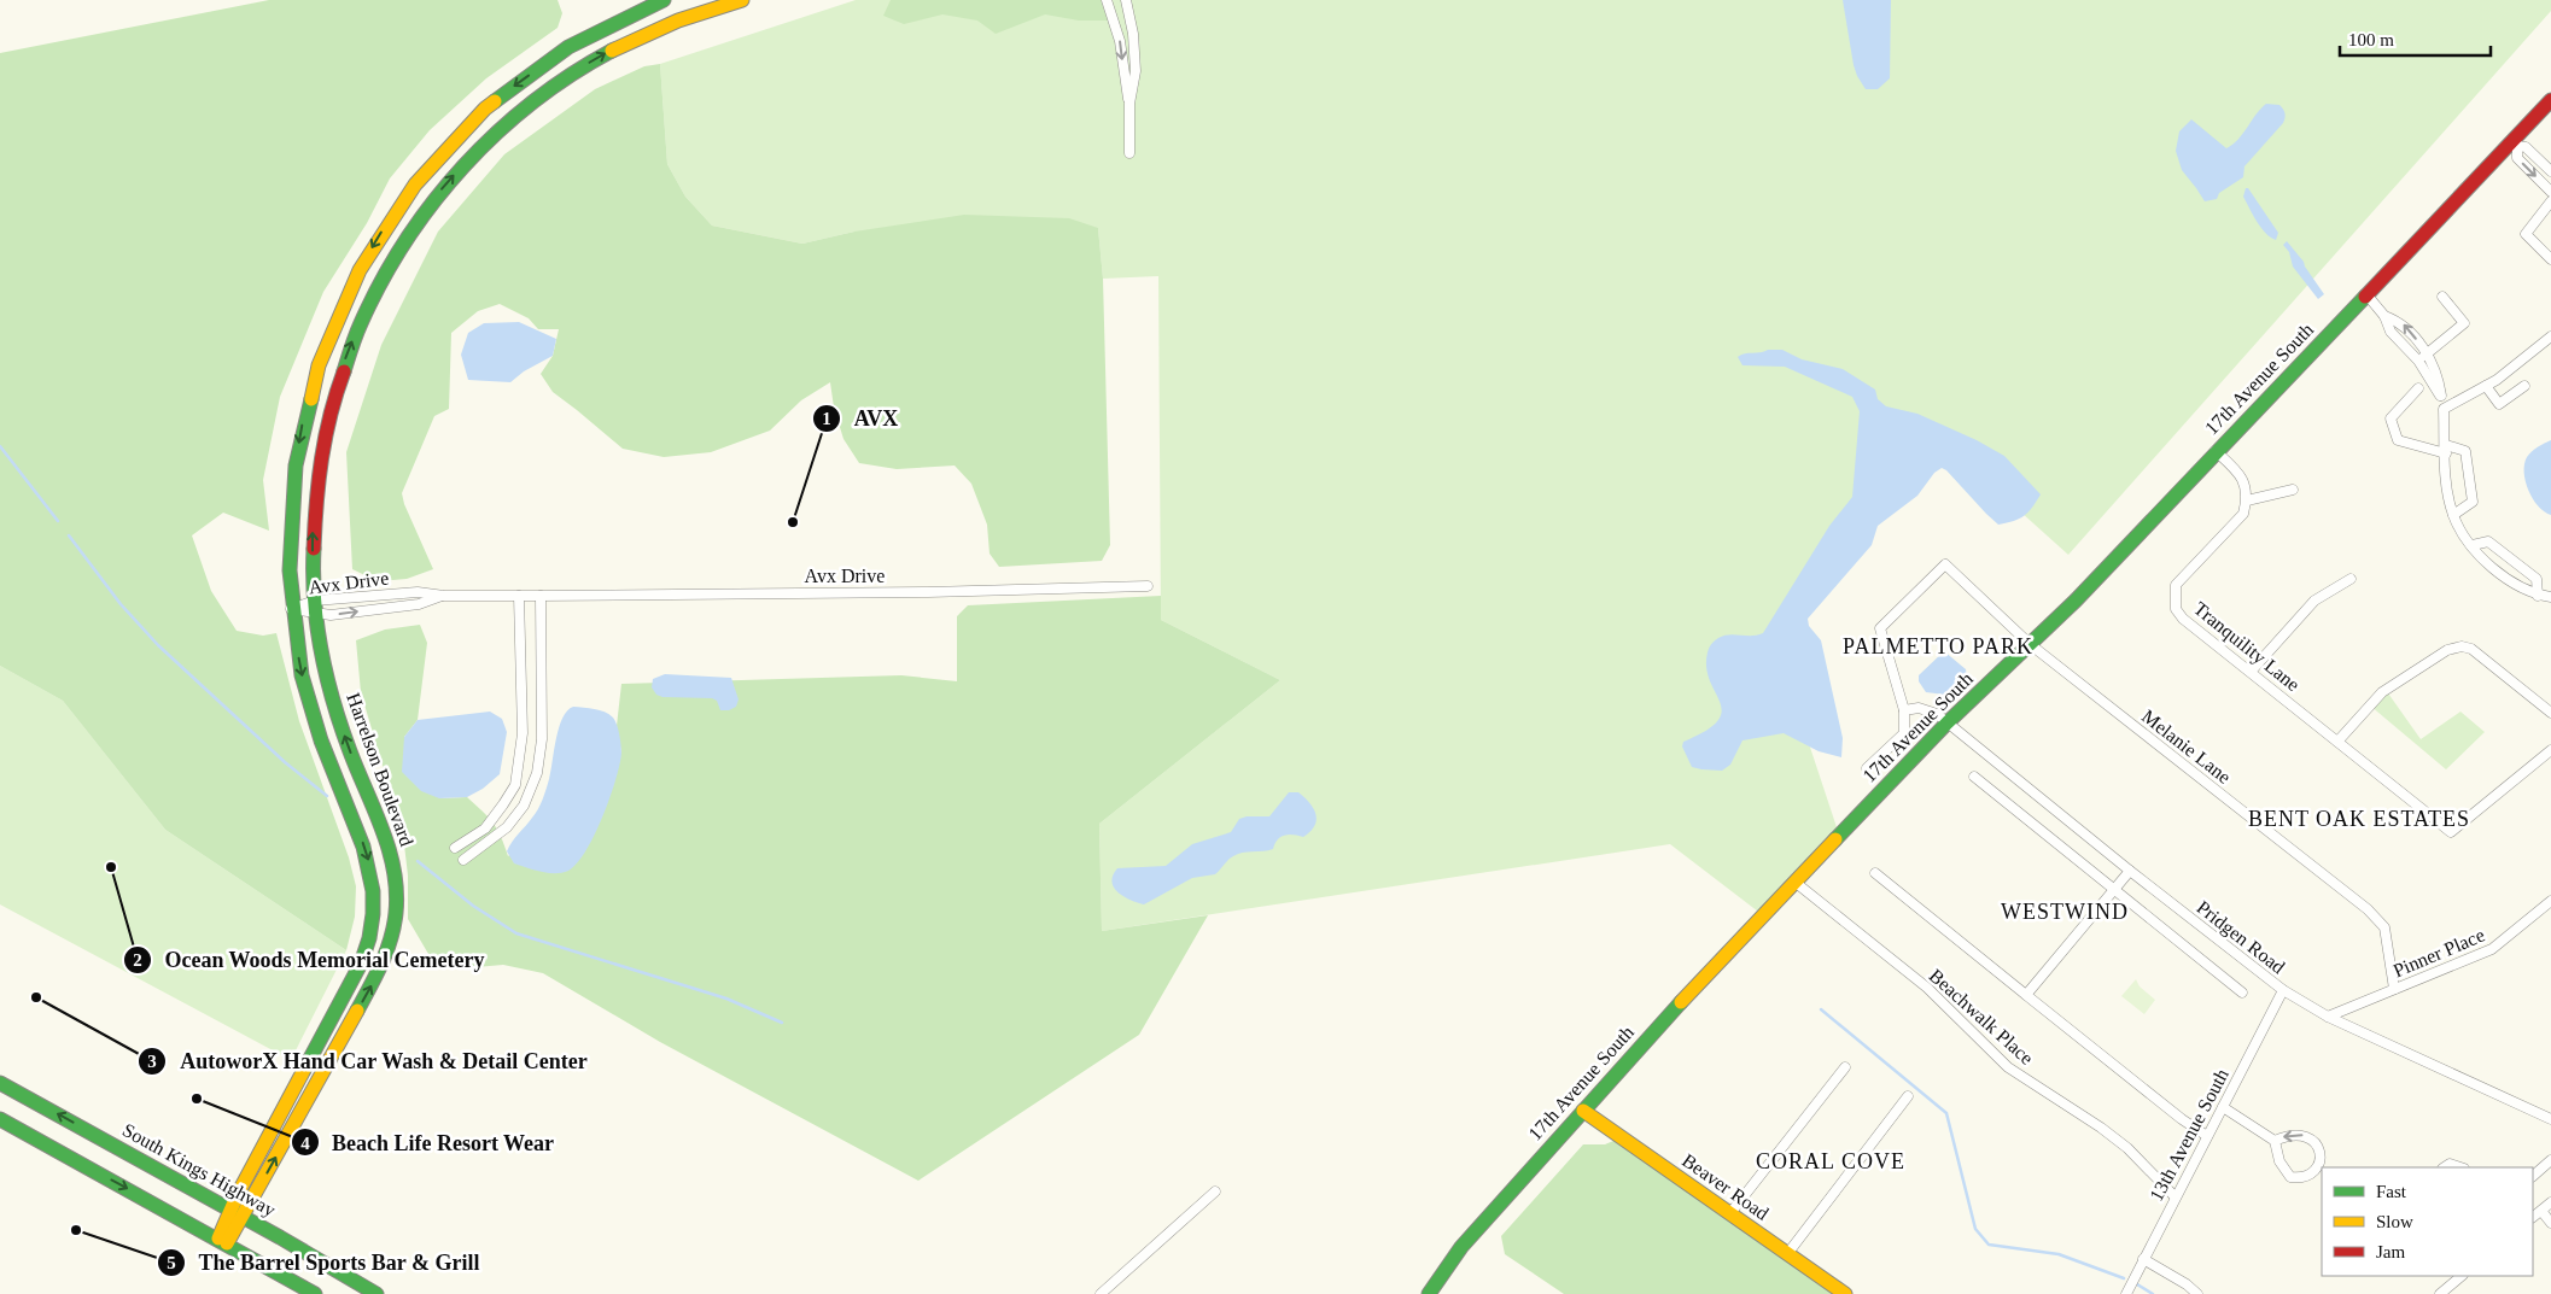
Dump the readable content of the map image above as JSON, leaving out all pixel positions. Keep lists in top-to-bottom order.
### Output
{
  "streets": {
    "main road": [
      "17th Avenue South",
      "Harrelson Boulevard",
      "South Kings Highway",
      "Beaver Road"
    ],
    "street": [
      "Avx Drive",
      "Tranquility Lane",
      "Melanie Lane",
      "Pridgen Road",
      "Pinner Place",
      "Beachwalk Place",
      "13th Avenue South"
    ]
  },
  "crossings": [
    ["17th Avenue South", "Melanie Lane"],
    ["17th Avenue South", "Pridgen Road"],
    ["17th Avenue South", "Beachwalk Place"],
    ["17th Avenue South", "Beaver Road"],
    ["Avx Drive", "Harrelson Boulevard"],
    ["Melanie Lane", "Pridgen Road"],
    ["Melanie Lane", "Pinner Place"],
    ["Harrelson Boulevard", "South Kings Highway"],
    ["Pridgen Road", "Pinner Place"],
    ["Pridgen Road", "13th Avenue South"],
    ["Beachwalk Place", "13th Avenue South"]
  ],
  "districts": [
    "PALMETTO PARK",
    "BENT OAK ESTATES",
    "WESTWIND",
    "CORAL COVE"
  ],
  "places": [
    "AVX",
    "Ocean Woods Memorial Cemetery",
    "AutoworX Hand Car Wash & Detail Center",
    "Beach Life Resort Wear",
    "The Barrel Sports Bar & Grill"
  ],
  "legend": ["Fast", "Slow", "Jam"],
  "scale_bar": "100 m"
}
